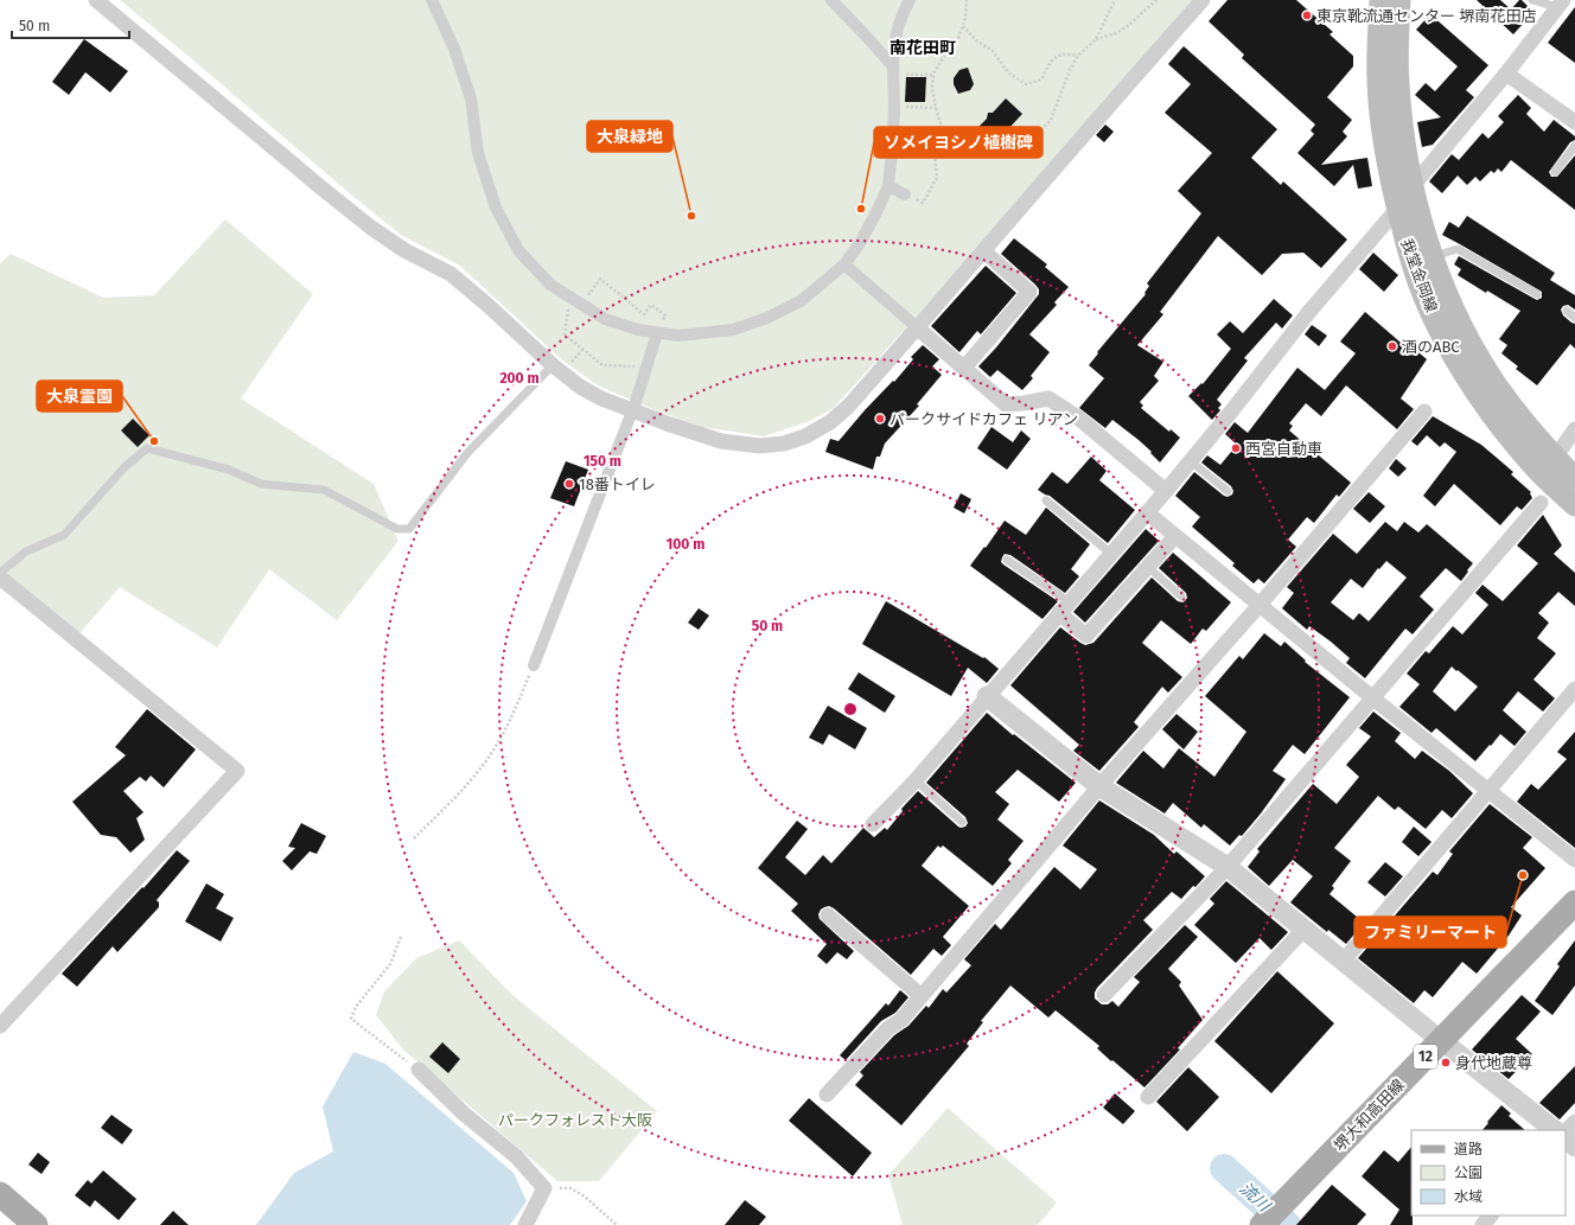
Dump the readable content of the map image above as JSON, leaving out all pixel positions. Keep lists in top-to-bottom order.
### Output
{
  "streets": {
    "main road": ["我堂金岡線", "12", "堺大和高田線"]
  },
  "districts": ["南花田町"],
  "water": ["流川"],
  "parks": ["パークフォレスト大阪"],
  "places": [
    "東京靴流通センター 堺南花田店",
    "ソメイヨシノ植樹碑",
    "大泉緑地",
    "酒のABC",
    "パークサイドカフェ リアン",
    "大泉霊園",
    "西宮自動車",
    "18番トイレ",
    "ファミリーマート",
    "身代地蔵尊"
  ],
  "legend": ["道路", "公園", "水域"],
  "scale_bar": "50 m",
  "rings": [
    "200 m",
    "150 m",
    "100 m",
    "50 m"
  ]
}
